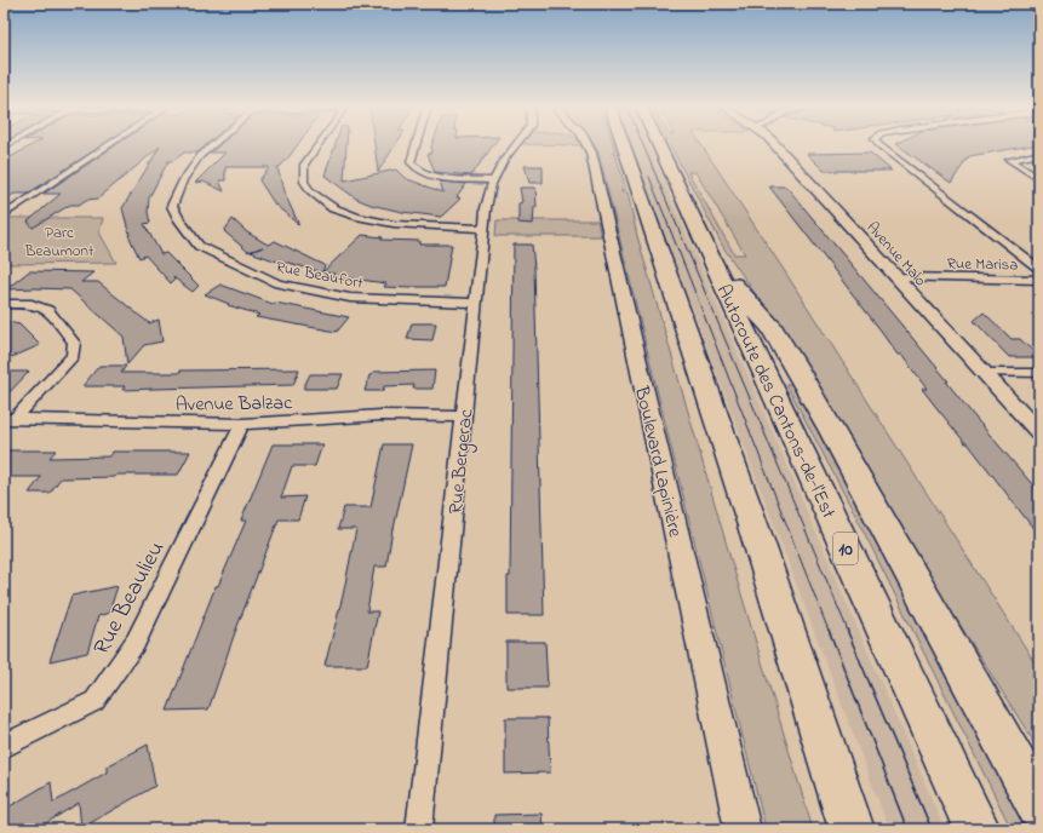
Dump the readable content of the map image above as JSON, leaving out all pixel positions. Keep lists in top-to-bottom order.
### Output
{
  "streets": {
    "highway": ["Autoroute des Cantons-de-l'Est", "10"],
    "main road": ["Boulevard Lapinière"],
    "street": [
      "Avenue Malo",
      "Rue Marisa",
      "Rue Beaufort",
      "Avenue Balzac",
      "Rue Bergerac",
      "Rue Beaulieu"
    ]
  },
  "crossings": [
    ["Avenue Malo", "Rue Marisa"],
    ["Rue Beaufort", "Rue Bergerac"],
    ["Avenue Balzac", "Rue Bergerac"],
    ["Avenue Balzac", "Rue Beaulieu"]
  ],
  "parks": ["Parc Beaumont"]
}
